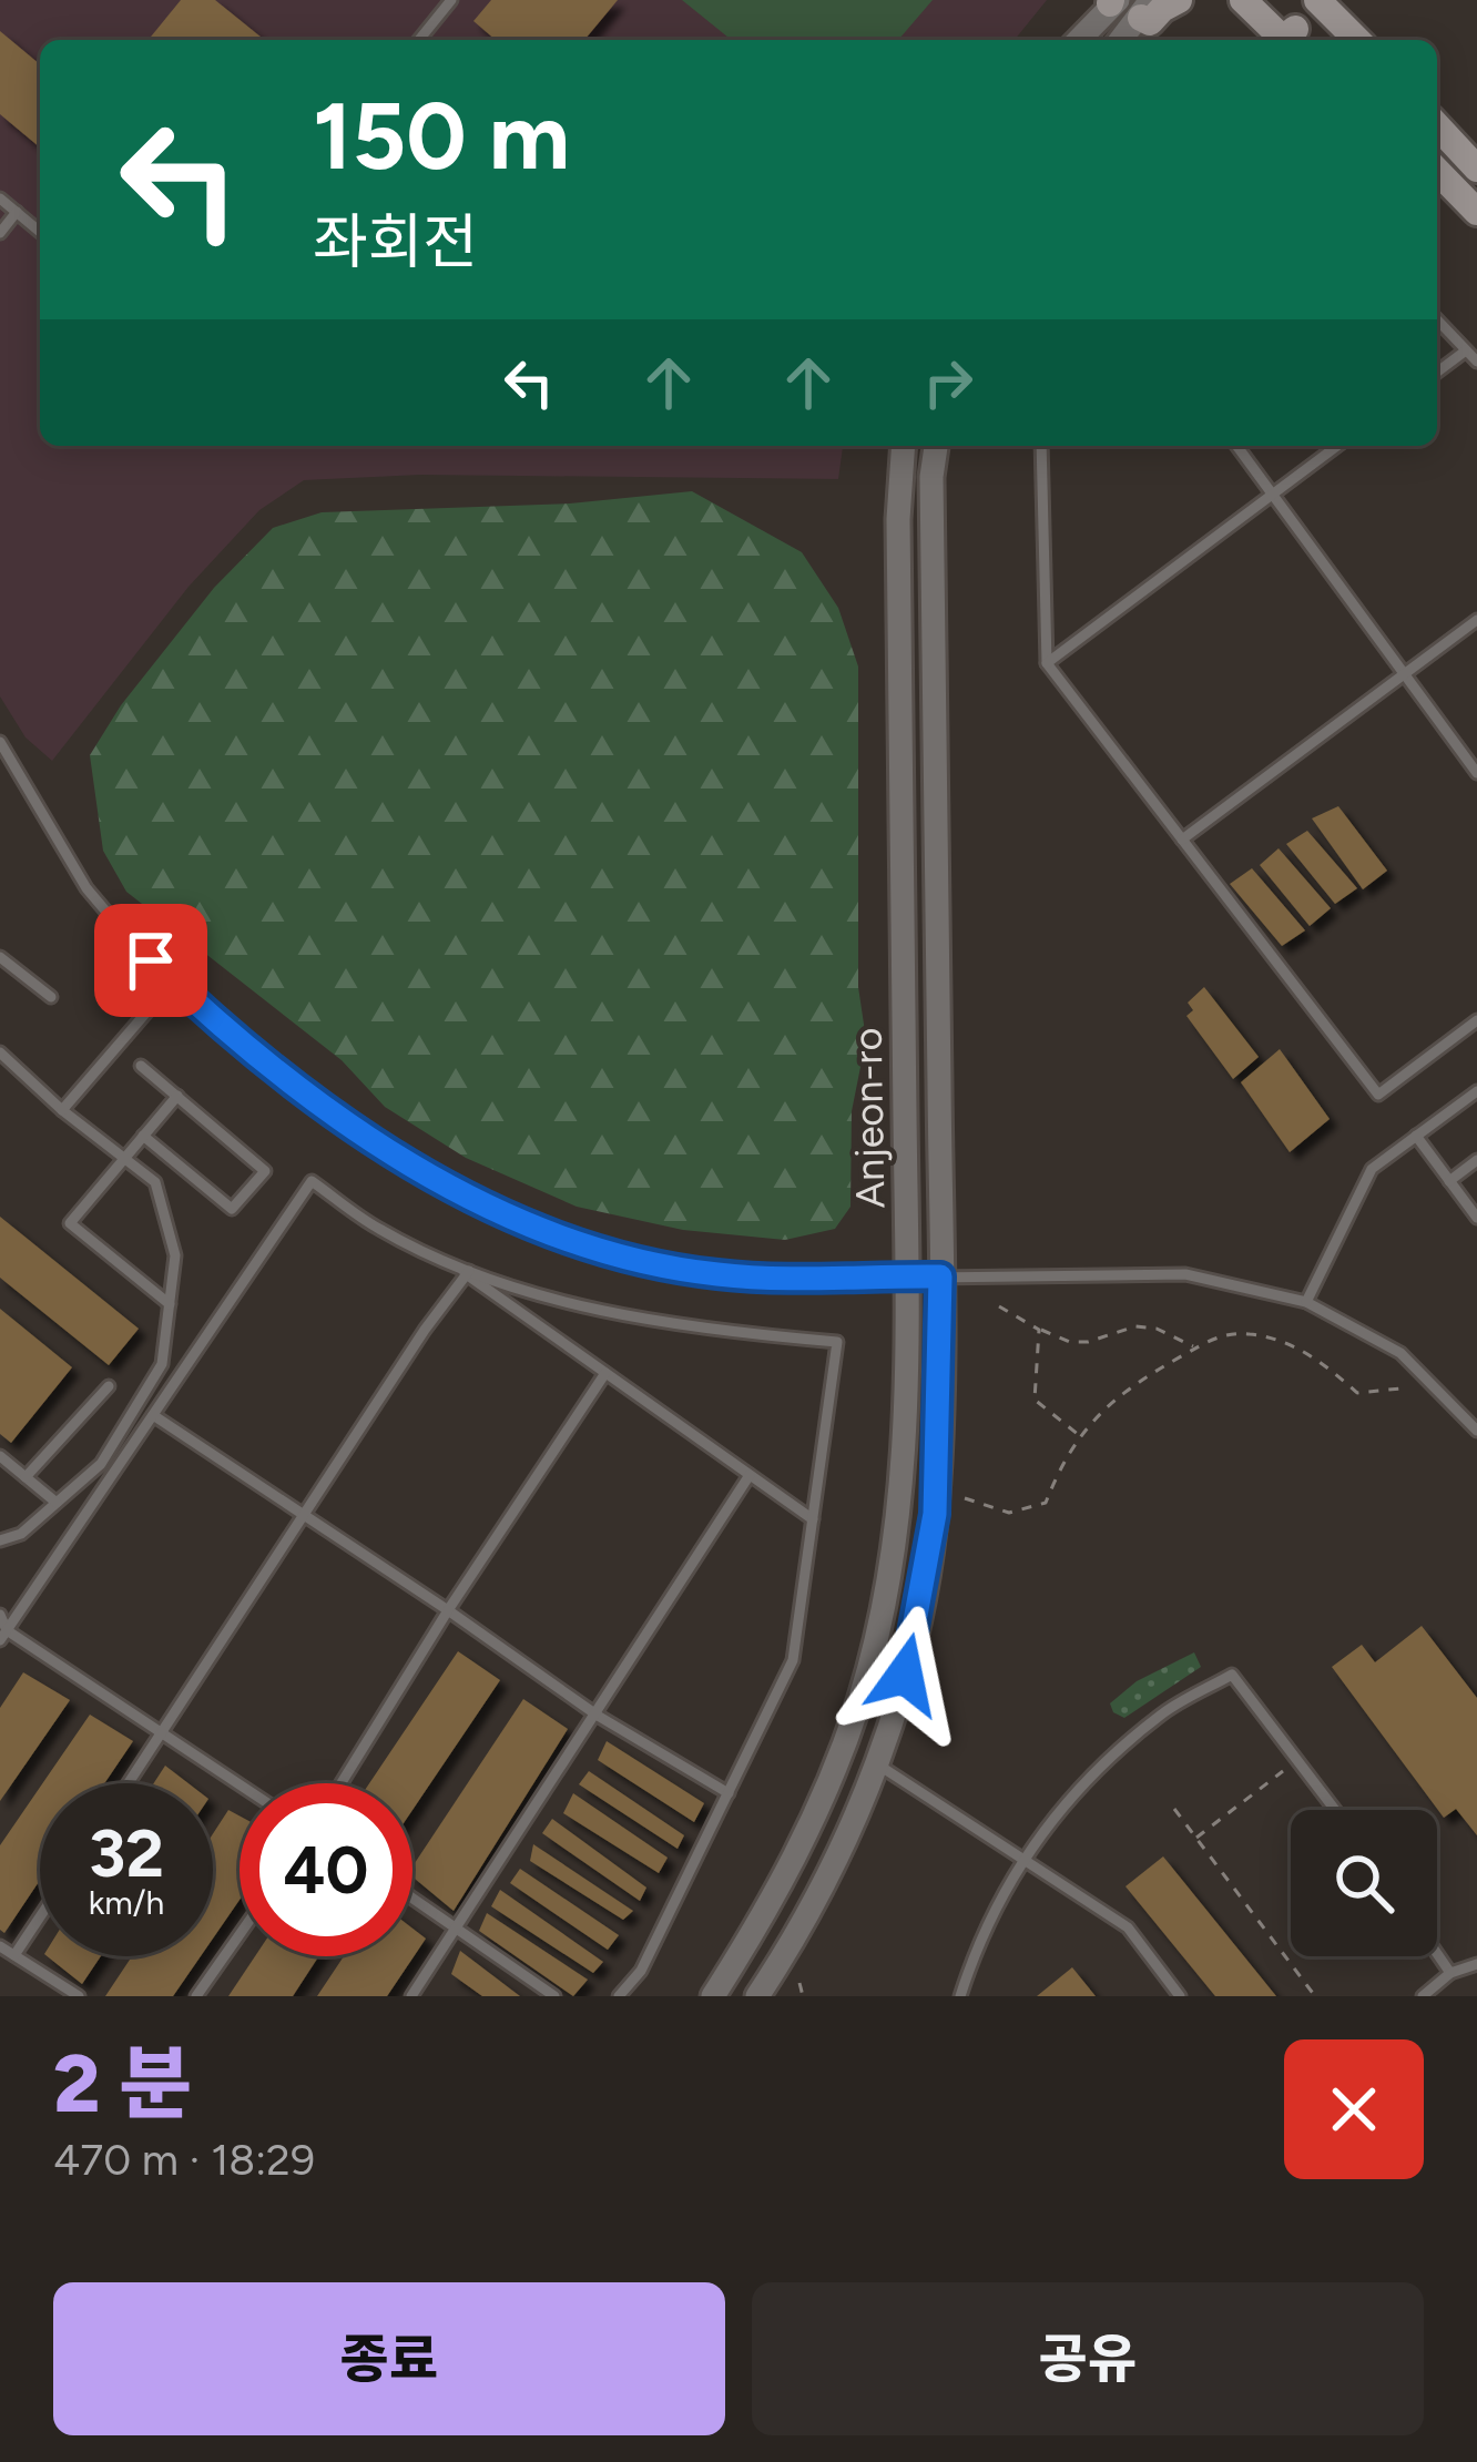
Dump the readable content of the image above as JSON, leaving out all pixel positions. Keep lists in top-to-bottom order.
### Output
{
  "streets": {
    "street": ["Anjeon-ro"]
  },
  "page": {
    "turn": ["150 m", "좌회전"],
    "speed": "32 km/h",
    "limit": "40",
    "heading": ["2 분", "470 m · 18:29"],
    "buttons": ["종료", "공유"]
  }
}
